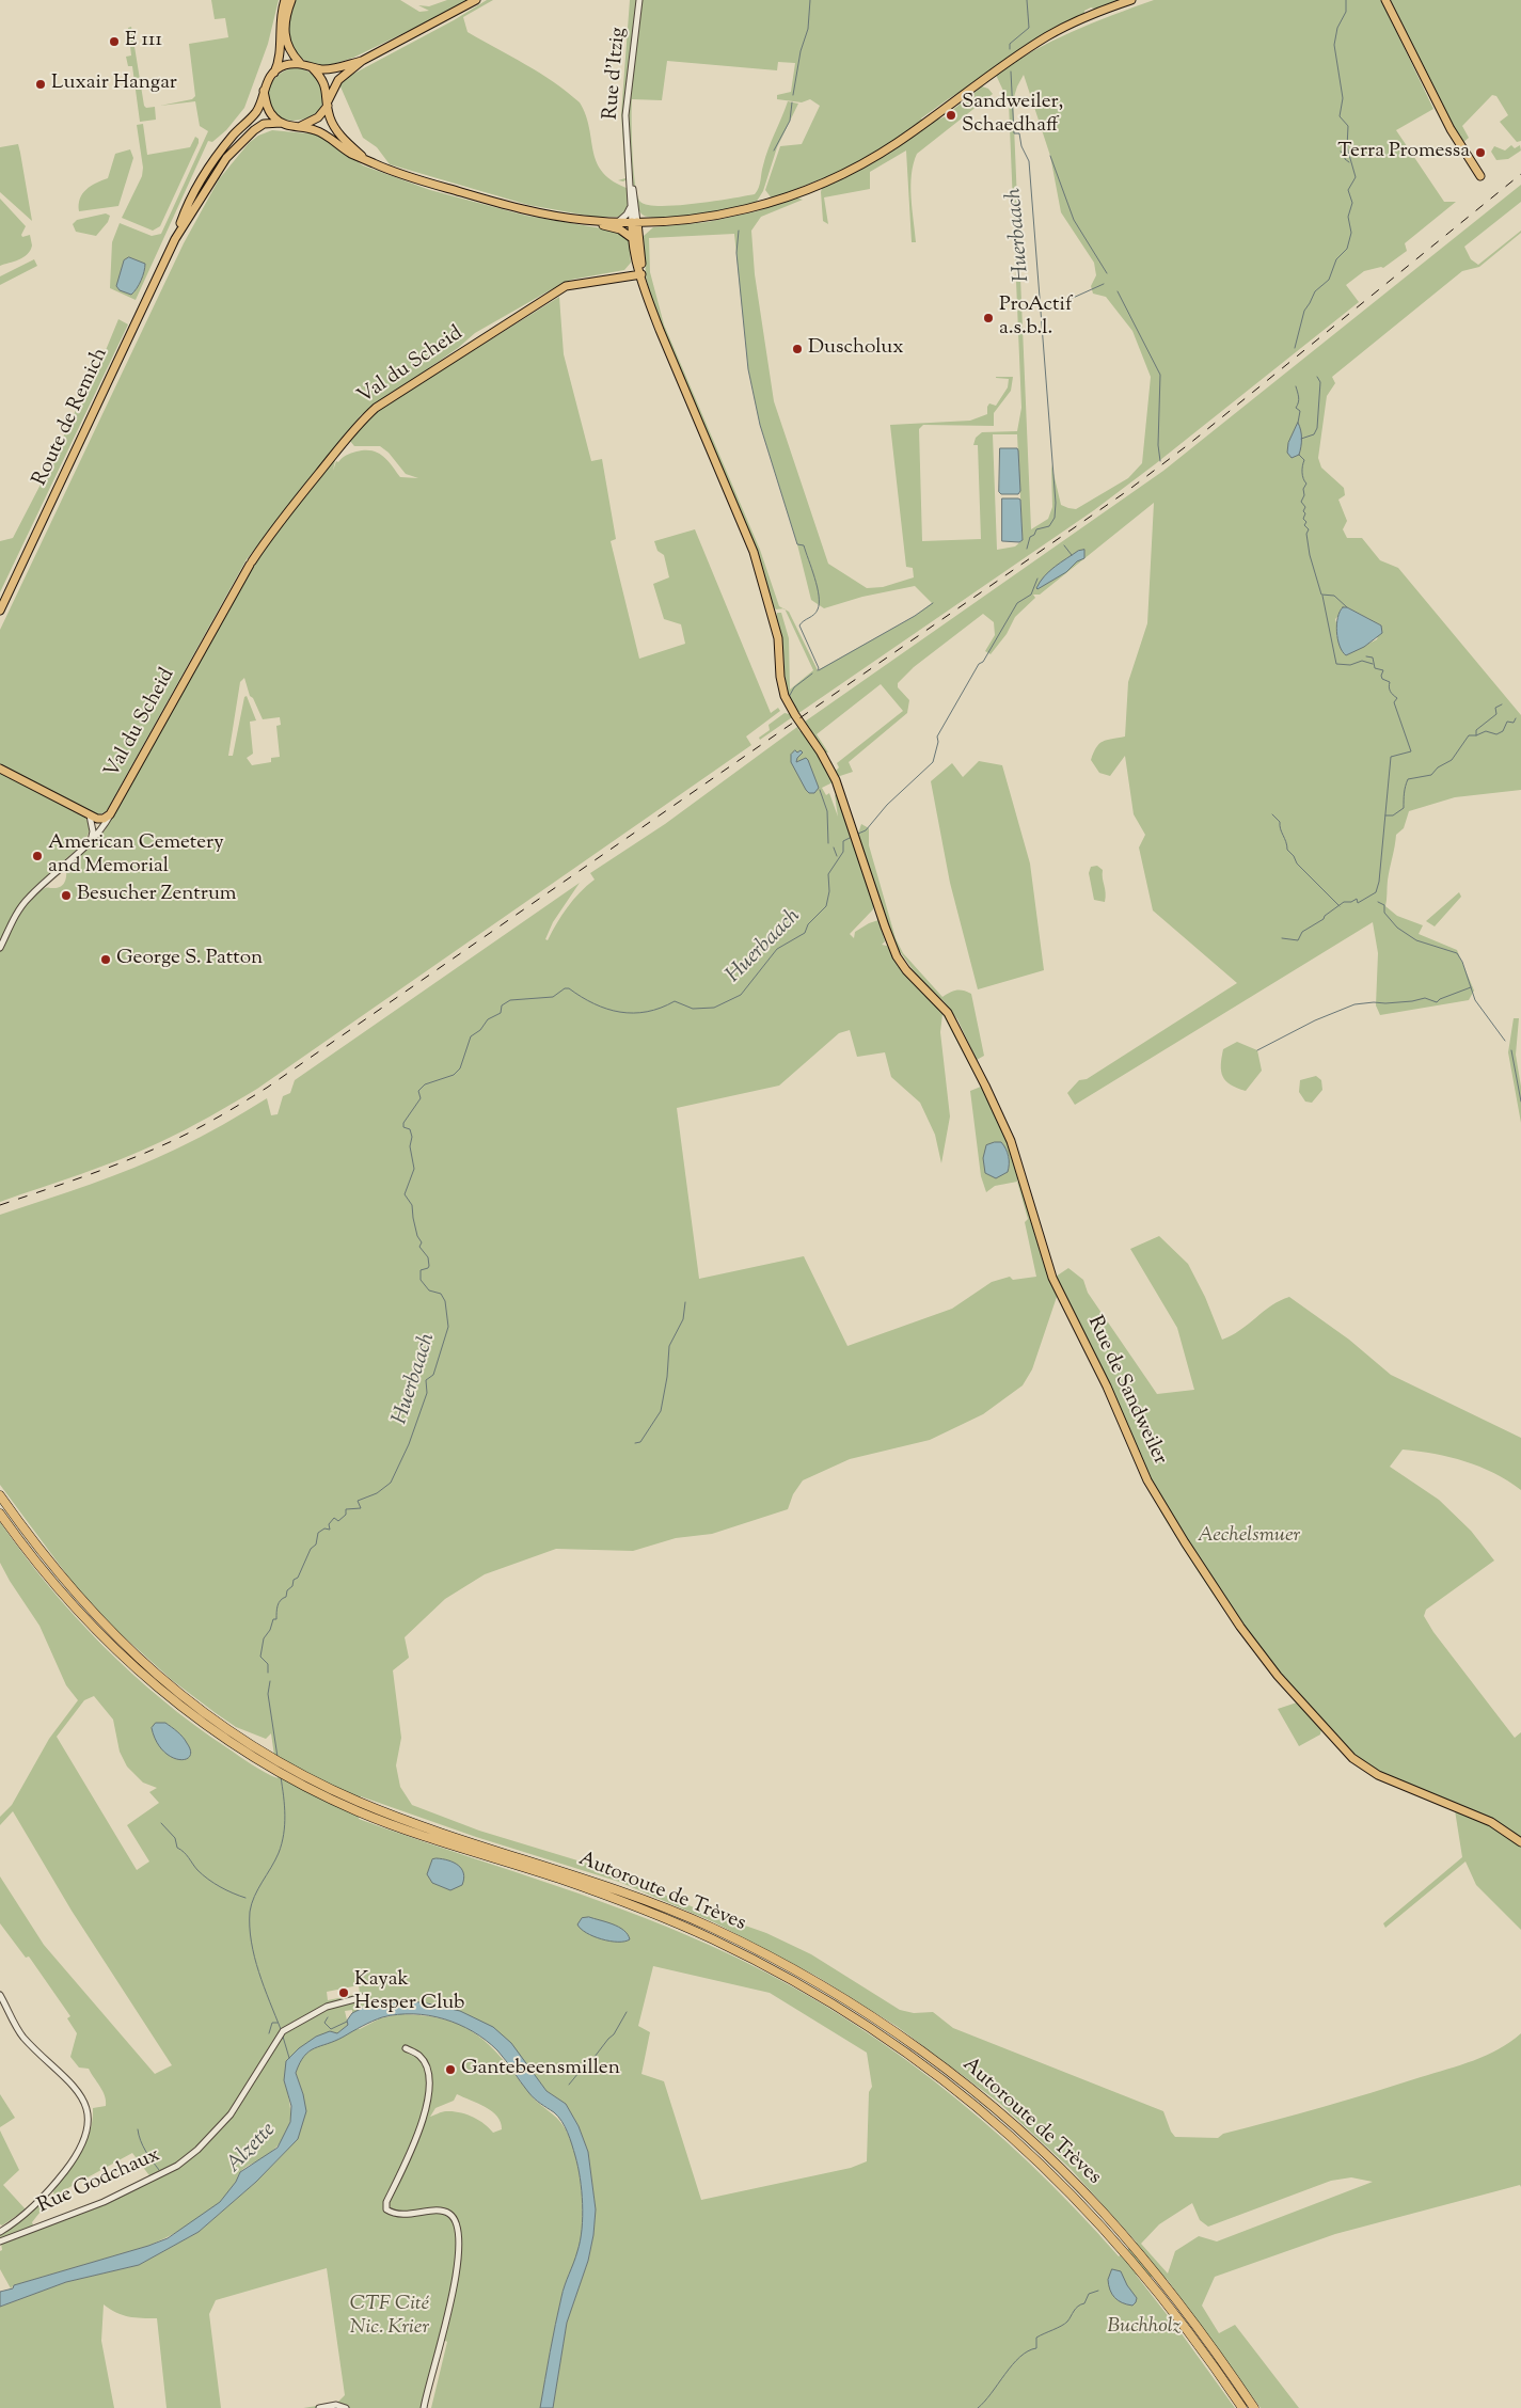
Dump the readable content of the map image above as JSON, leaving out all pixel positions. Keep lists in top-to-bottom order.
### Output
{
  "streets": {
    "highway": ["Autoroute de Trèves"],
    "main road": ["Val du Scheid", "Route de Remich", "Rue de Sandweiler"],
    "street": ["Rue d'Itzig", "Rue Godchaux"]
  },
  "crossings": [
    ["Val du Scheid", "Rue de Sandweiler"]
  ],
  "water": ["Huerbaach", "Alzette"],
  "parks": ["Aechelsmuer", "CTF Cité Nic. Krier", "Buchholz"],
  "places": [
    "E 111",
    "Luxair Hangar",
    "Sandweiler, Schaedhaff",
    "Terra Promessa",
    "ProActif a.s.b.l.",
    "Duscholux",
    "American Cemetery and Memorial",
    "Besucher Zentrum",
    "George S. Patton",
    "Kayak Hesper Club",
    "Gantebeensmillen"
  ]
}
